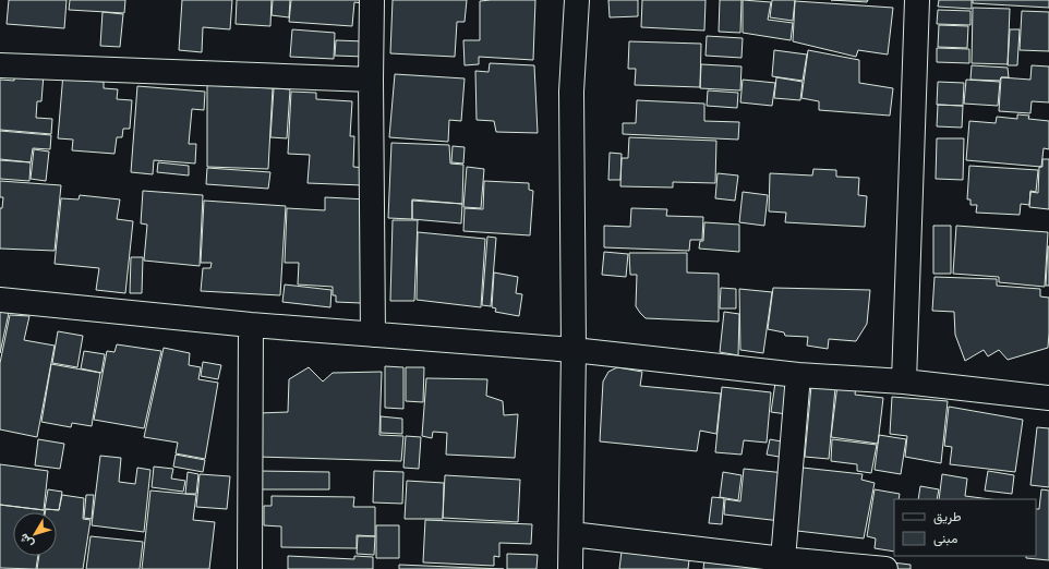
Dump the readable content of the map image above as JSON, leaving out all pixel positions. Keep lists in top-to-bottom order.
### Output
{
  "legend": ["طريق", "مبنى"],
  "north": "bottom left"
}
